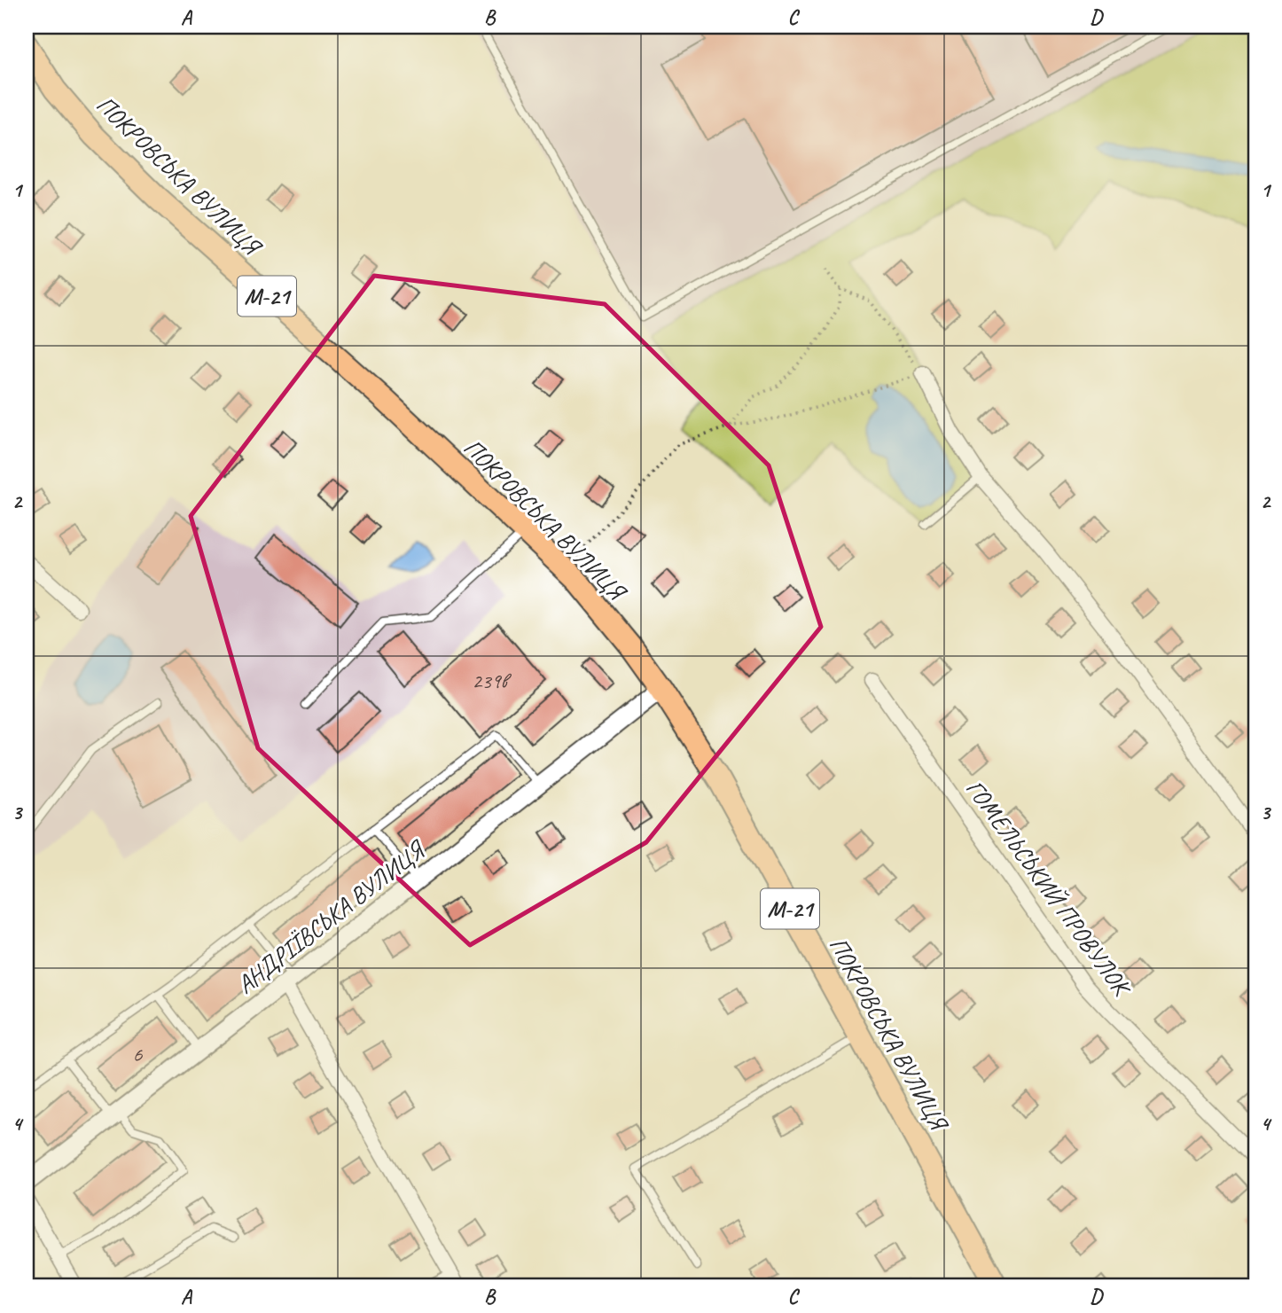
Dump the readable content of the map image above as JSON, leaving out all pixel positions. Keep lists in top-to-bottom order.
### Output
{
  "streets": {
    "highway": ["ПОКРОВСЬКА ВУЛИЦЯ", "М-21"],
    "street": ["ГОМЕЛЬСЬКИЙ ПРОВУЛОК", "АНДРІЇВСЬКА ВУЛИЦЯ"]
  },
  "crossings": [
    ["ПОКРОВСЬКА ВУЛИЦЯ", "АНДРІЇВСЬКА ВУЛИЦЯ"]
  ],
  "house_numbers": ["239в", "6"],
  "grid": {
    "columns": [
      "A",
      "B",
      "C",
      "D"
    ],
    "rows": [
      "1",
      "2",
      "3",
      "4"
    ]
  }
}
